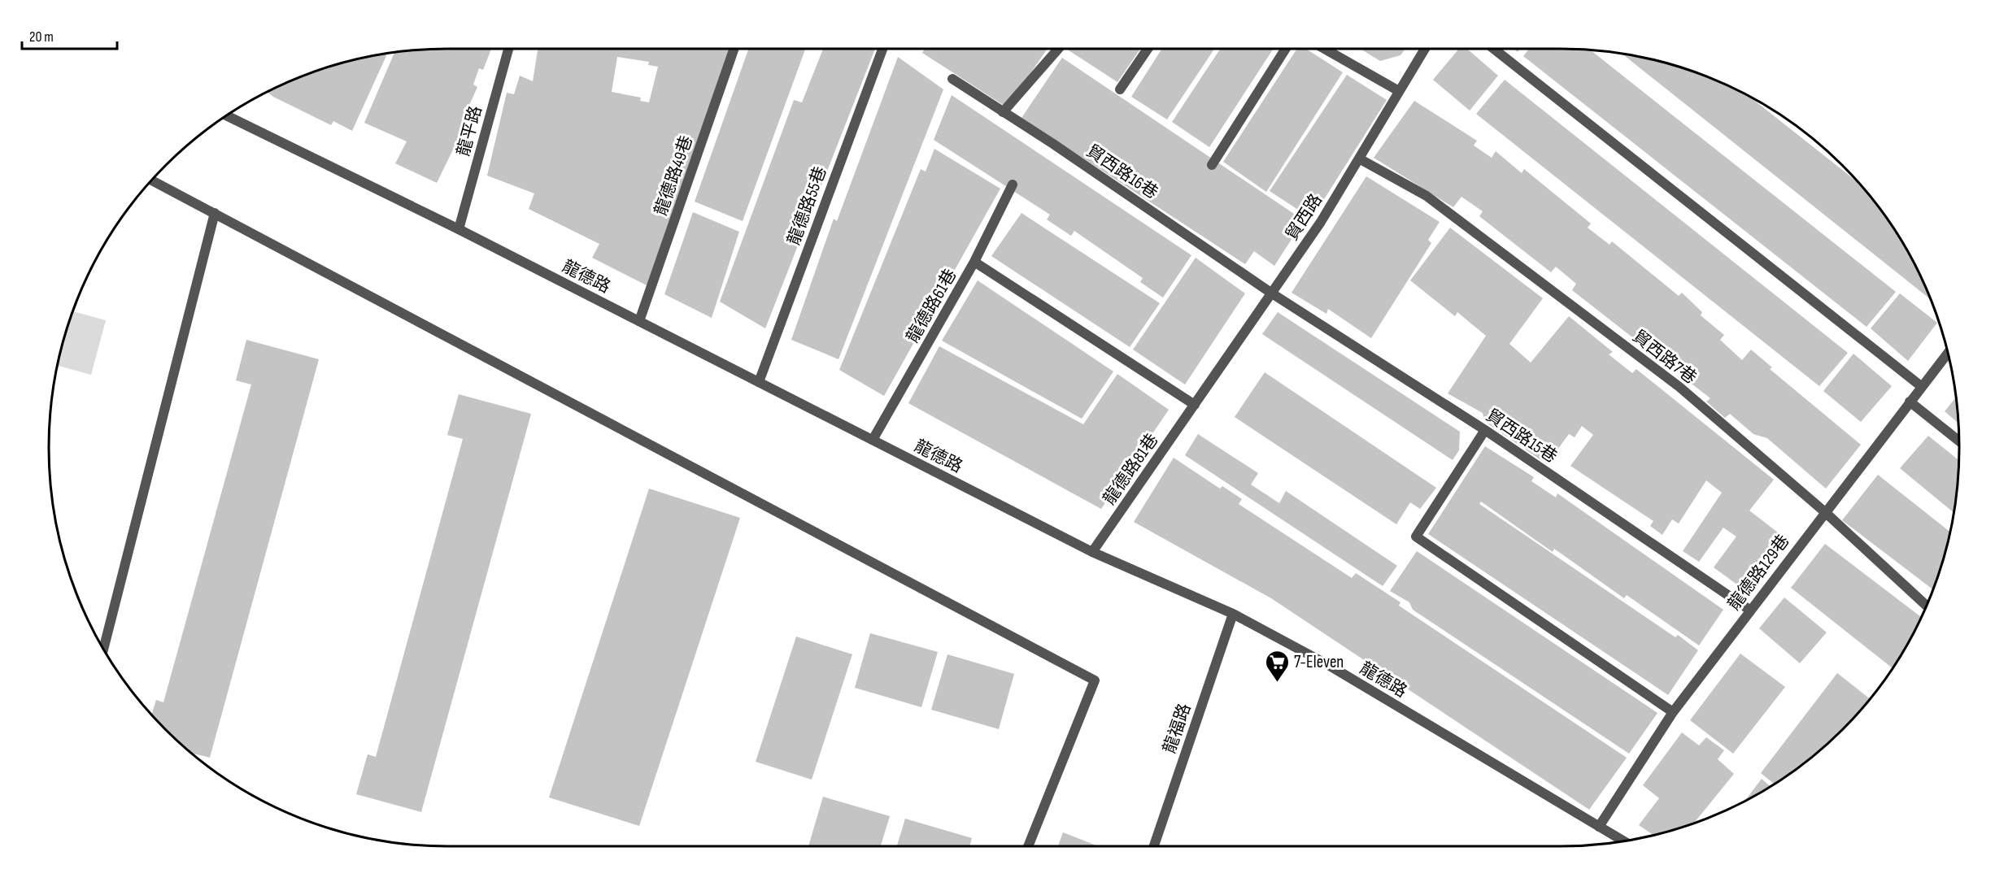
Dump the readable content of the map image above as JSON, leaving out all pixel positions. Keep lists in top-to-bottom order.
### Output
{
  "streets": {
    "street": [
      "龍平路",
      "貿西路16巷",
      "龍德路49巷",
      "龍德路55巷",
      "貿西路",
      "龍德路",
      "龍德路61巷",
      "貿西路7巷",
      "貿西路15巷",
      "龍德路81巷",
      "龍德路129巷",
      "龍福路"
    ]
  },
  "crossings": [
    ["龍平路", "龍德路"],
    ["貿西路16巷", "貿西路"],
    ["貿西路16巷", "貿西路15巷"],
    ["龍德路49巷", "龍德路"],
    ["龍德路55巷", "龍德路"],
    ["貿西路", "貿西路7巷"],
    ["貿西路", "貿西路15巷"],
    ["貿西路", "龍德路81巷"],
    ["龍德路", "龍德路61巷"],
    ["龍德路", "龍德路81巷"],
    ["龍德路", "龍德路129巷"],
    ["龍德路", "龍福路"],
    ["貿西路7巷", "龍德路129巷"],
    ["貿西路15巷", "龍德路129巷"]
  ],
  "places": {
    "supermarket": ["7-Eleven"]
  },
  "scale_bar": "20 m"
}
